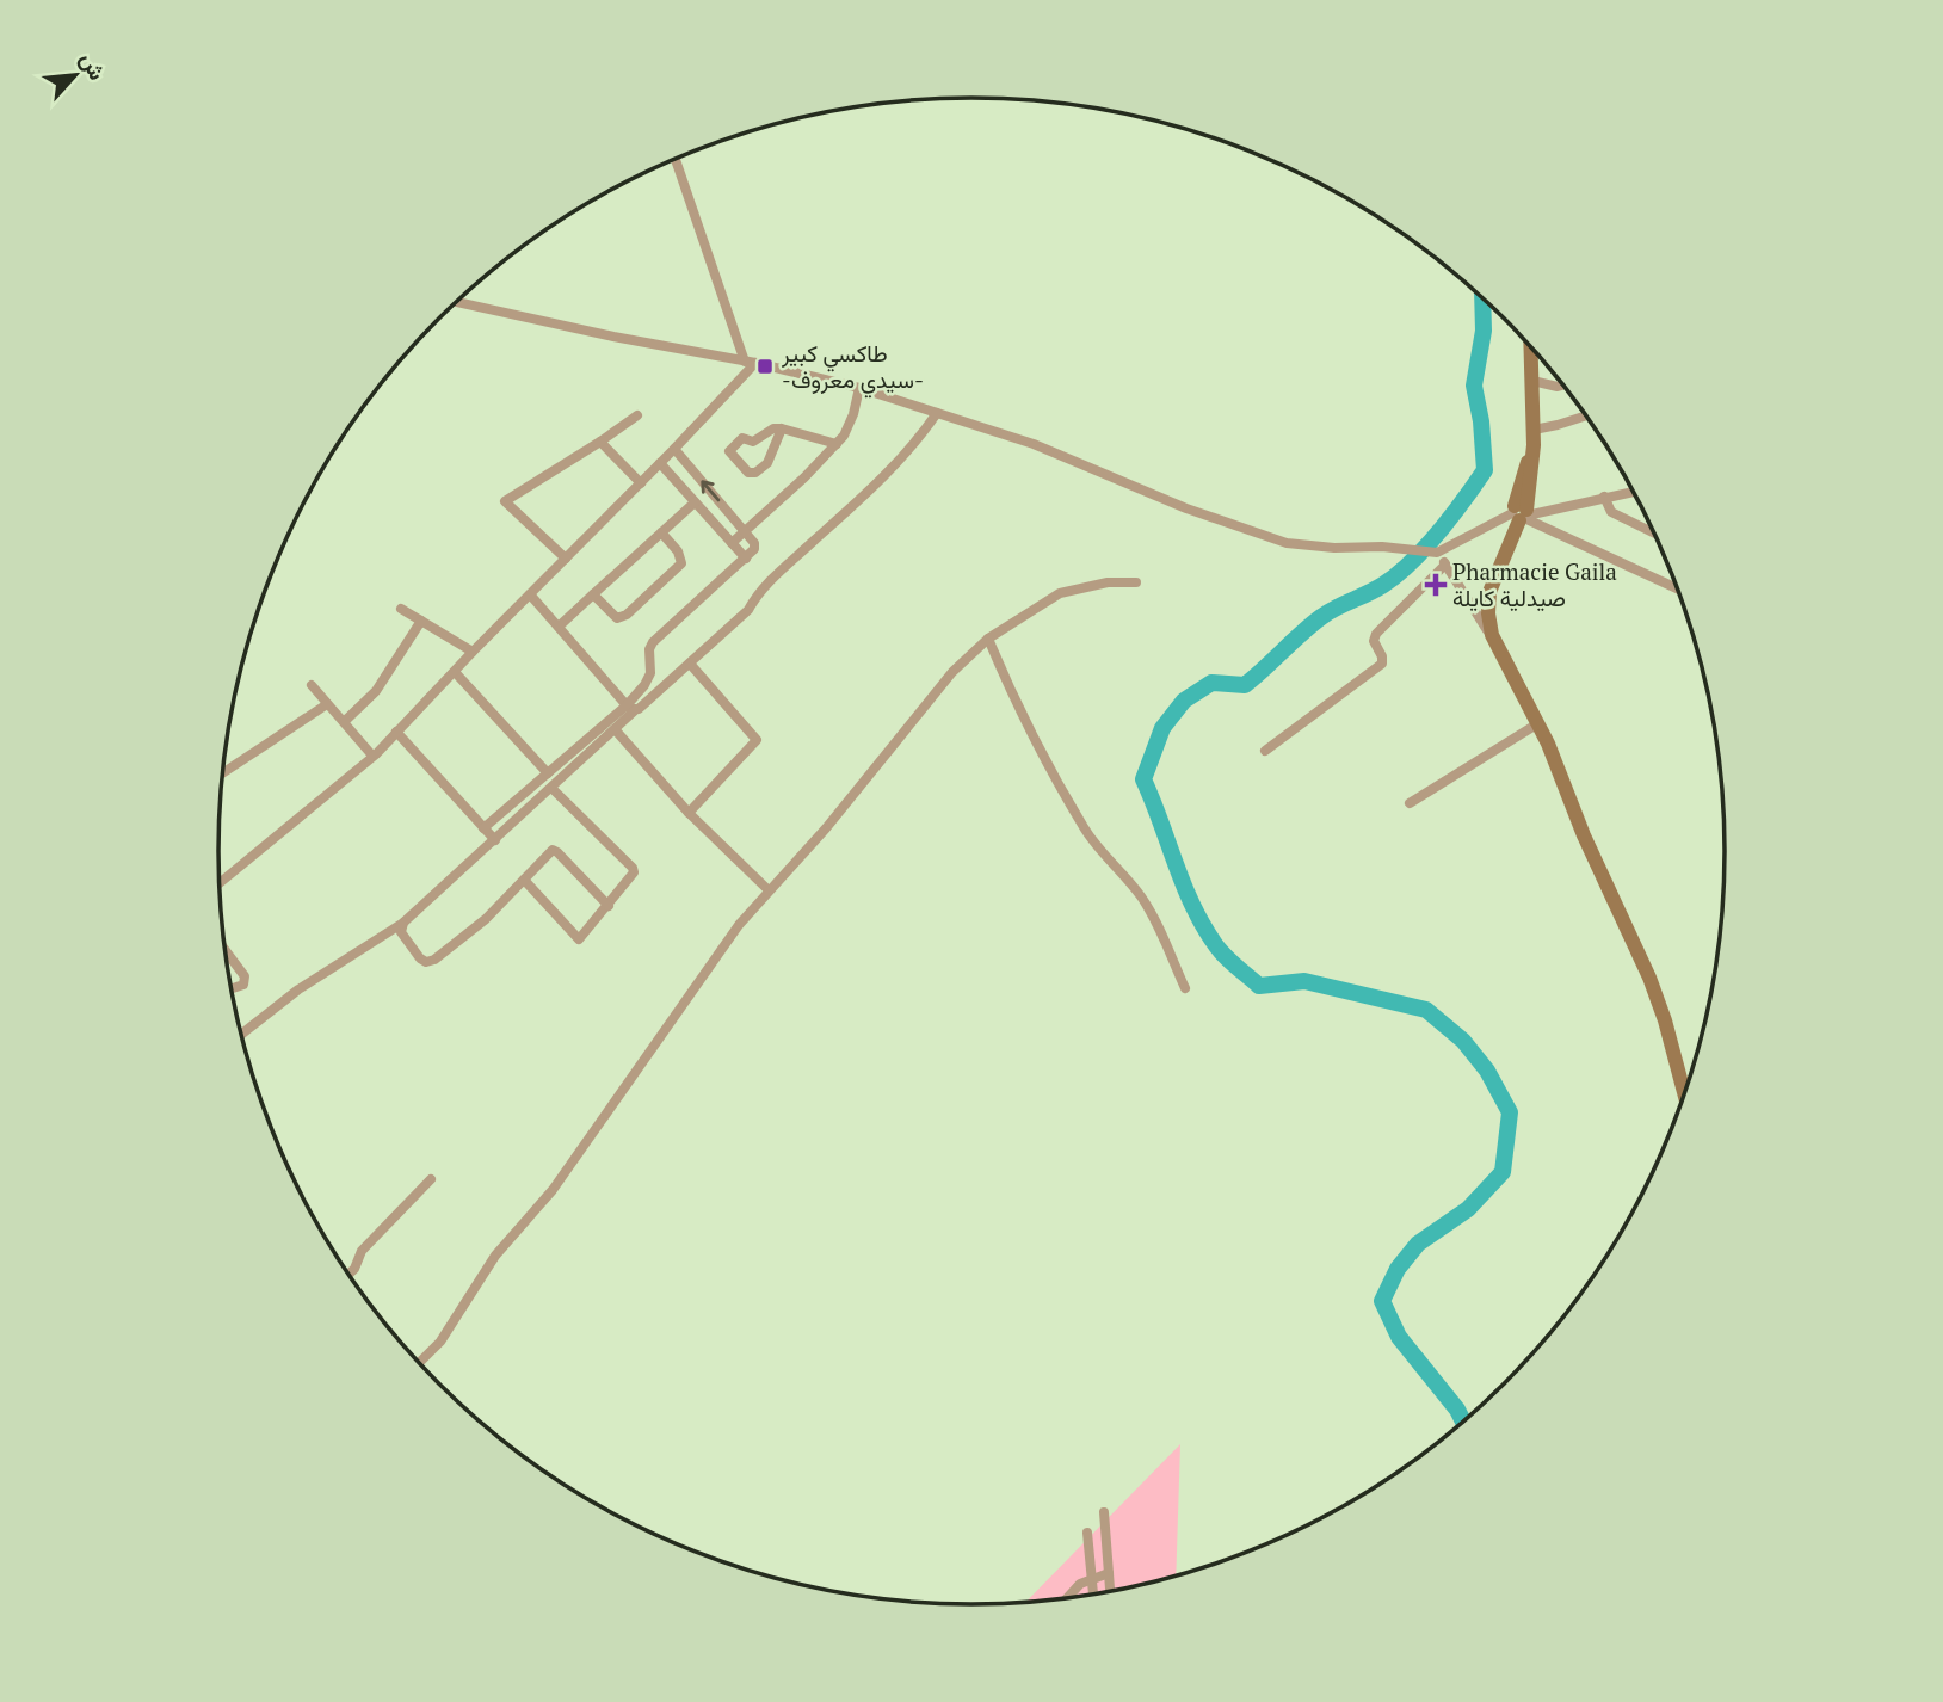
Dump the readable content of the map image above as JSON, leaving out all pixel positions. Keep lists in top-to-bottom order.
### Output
{
  "places": {
    "transit": ["طاكسي كبير -سيدي معروف-"],
    "health": ["Pharmacie Gaila صيدلية كايلة"]
  },
  "north": "top right"
}
